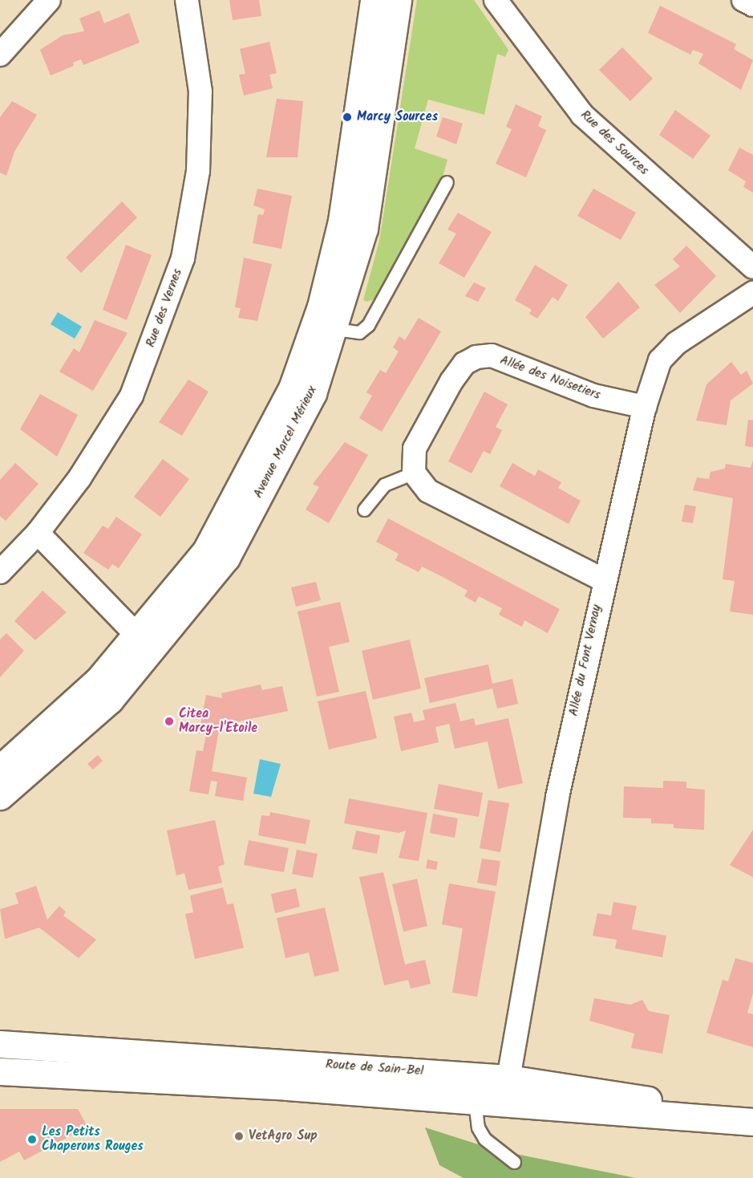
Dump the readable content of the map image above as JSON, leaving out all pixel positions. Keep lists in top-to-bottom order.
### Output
{
  "streets": {
    "main road": ["Avenue Marcel Mérieux", "Route de Sain-Bel"],
    "street": [
      "Rue des Sources",
      "Rue des Vernes",
      "Allée des Noisetiers",
      "Allée du Font Vernay"
    ]
  },
  "crossings": [
    ["Allée des Noisetiers", "Allée du Font Vernay"],
    ["Allée du Font Vernay", "Route de Sain-Bel"]
  ],
  "places": [
    "Marcy Sources",
    "Citea Marcy-l'Etoile",
    "VetAgro Sup",
    "Les Petits Chaperons Rouges"
  ]
}
